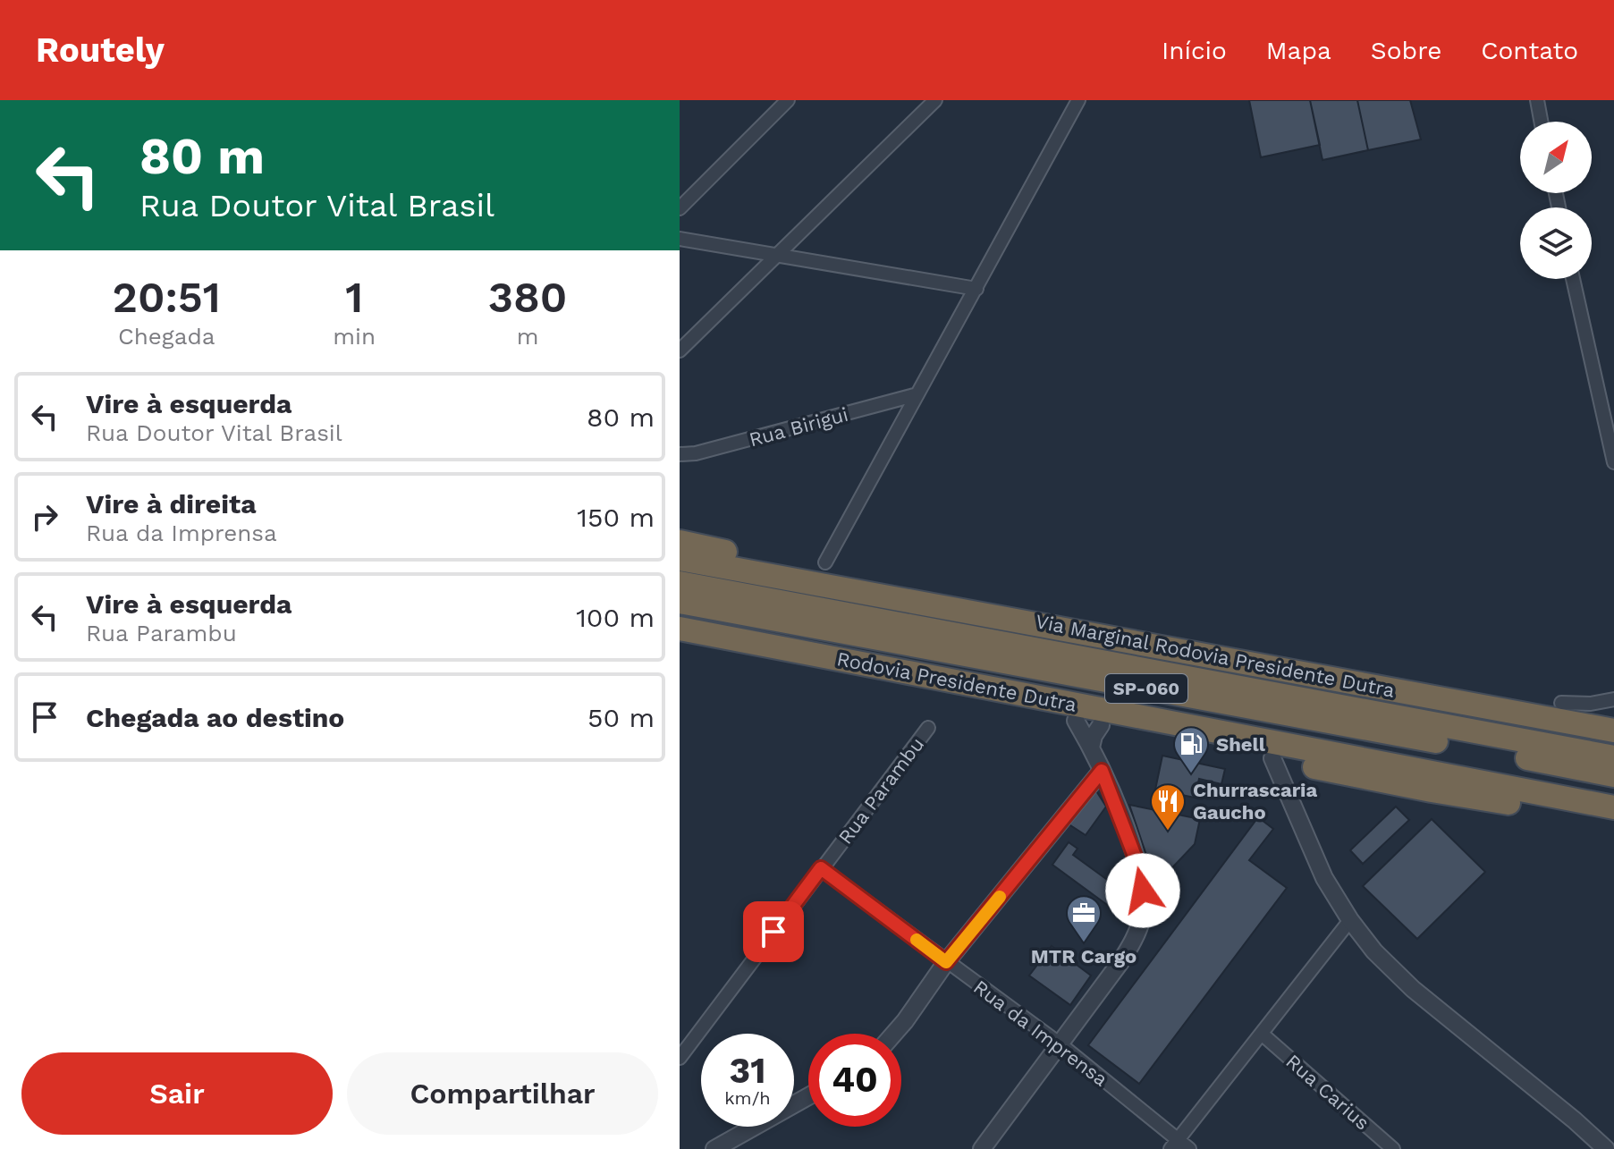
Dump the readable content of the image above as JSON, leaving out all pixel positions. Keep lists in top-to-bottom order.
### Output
{
  "streets": {
    "highway": ["Via Marginal Rodovia Presidente Dutra", "Rodovia Presidente Dutra", "SP-060"],
    "street": [
      "Rua Birigui",
      "Rua Parambu",
      "Rua da Imprensa",
      "Rua Carius"
    ]
  },
  "crossings": [
    ["Via Marginal Rodovia Presidente Dutra", "SP-060"],
    ["Rua Parambu", "Rua da Imprensa"]
  ],
  "places": {
    "fuel station": ["Shell"],
    "restaurant": ["Churrascaria Gaucho"],
    "office": ["MTR Cargo"]
  },
  "north": "top right",
  "page": {
    "header": "Routely",
    "nav": [
      "Início",
      "Mapa",
      "Sobre",
      "Contato"
    ],
    "turn": ["80 m", "Rua Doutor Vital Brasil"],
    "eta": [
      "20:51",
      "Chegada",
      "1",
      "min",
      "380",
      "m"
    ],
    "list": [
      {
        "name": "Vire à esquerda",
        "note": "Rua Doutor Vital Brasil",
        "value": "80 m"
      },
      {
        "name": "Vire à direita",
        "note": "Rua da Imprensa",
        "value": "150 m"
      },
      {
        "name": "Vire à esquerda",
        "note": "Rua Parambu",
        "value": "100 m"
      },
      {
        "name": "Chegada ao destino",
        "value": "50 m"
      }
    ],
    "speed": "31 km/h",
    "limit": "40",
    "buttons": ["Sair", "Compartilhar"]
  }
}
